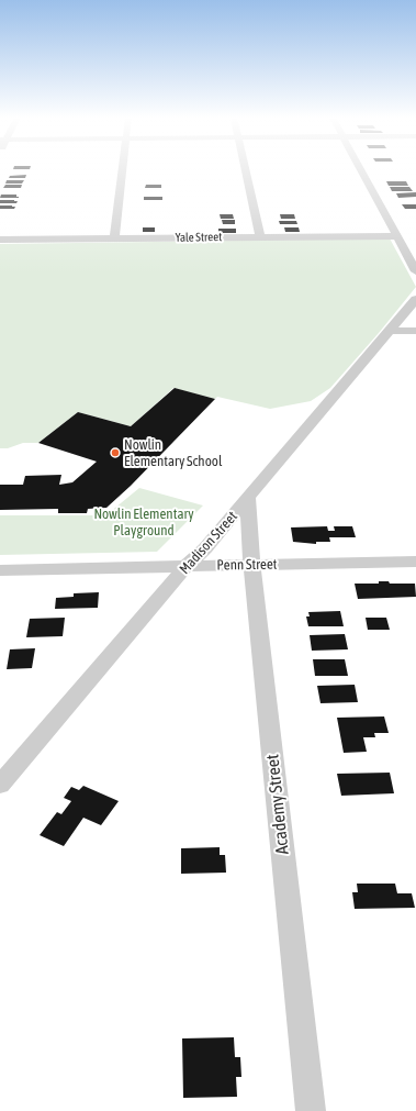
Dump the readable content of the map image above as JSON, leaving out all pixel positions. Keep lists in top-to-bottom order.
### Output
{
  "streets": {
    "street": [
      "Yale Street",
      "Madison Street",
      "Penn Street",
      "Academy Street"
    ]
  },
  "crossings": [
    ["Madison Street", "Penn Street"],
    ["Madison Street", "Academy Street"],
    ["Penn Street", "Academy Street"]
  ],
  "parks": ["Nowlin Elementary Playground"],
  "places": ["Nowlin Elementary School"]
}
